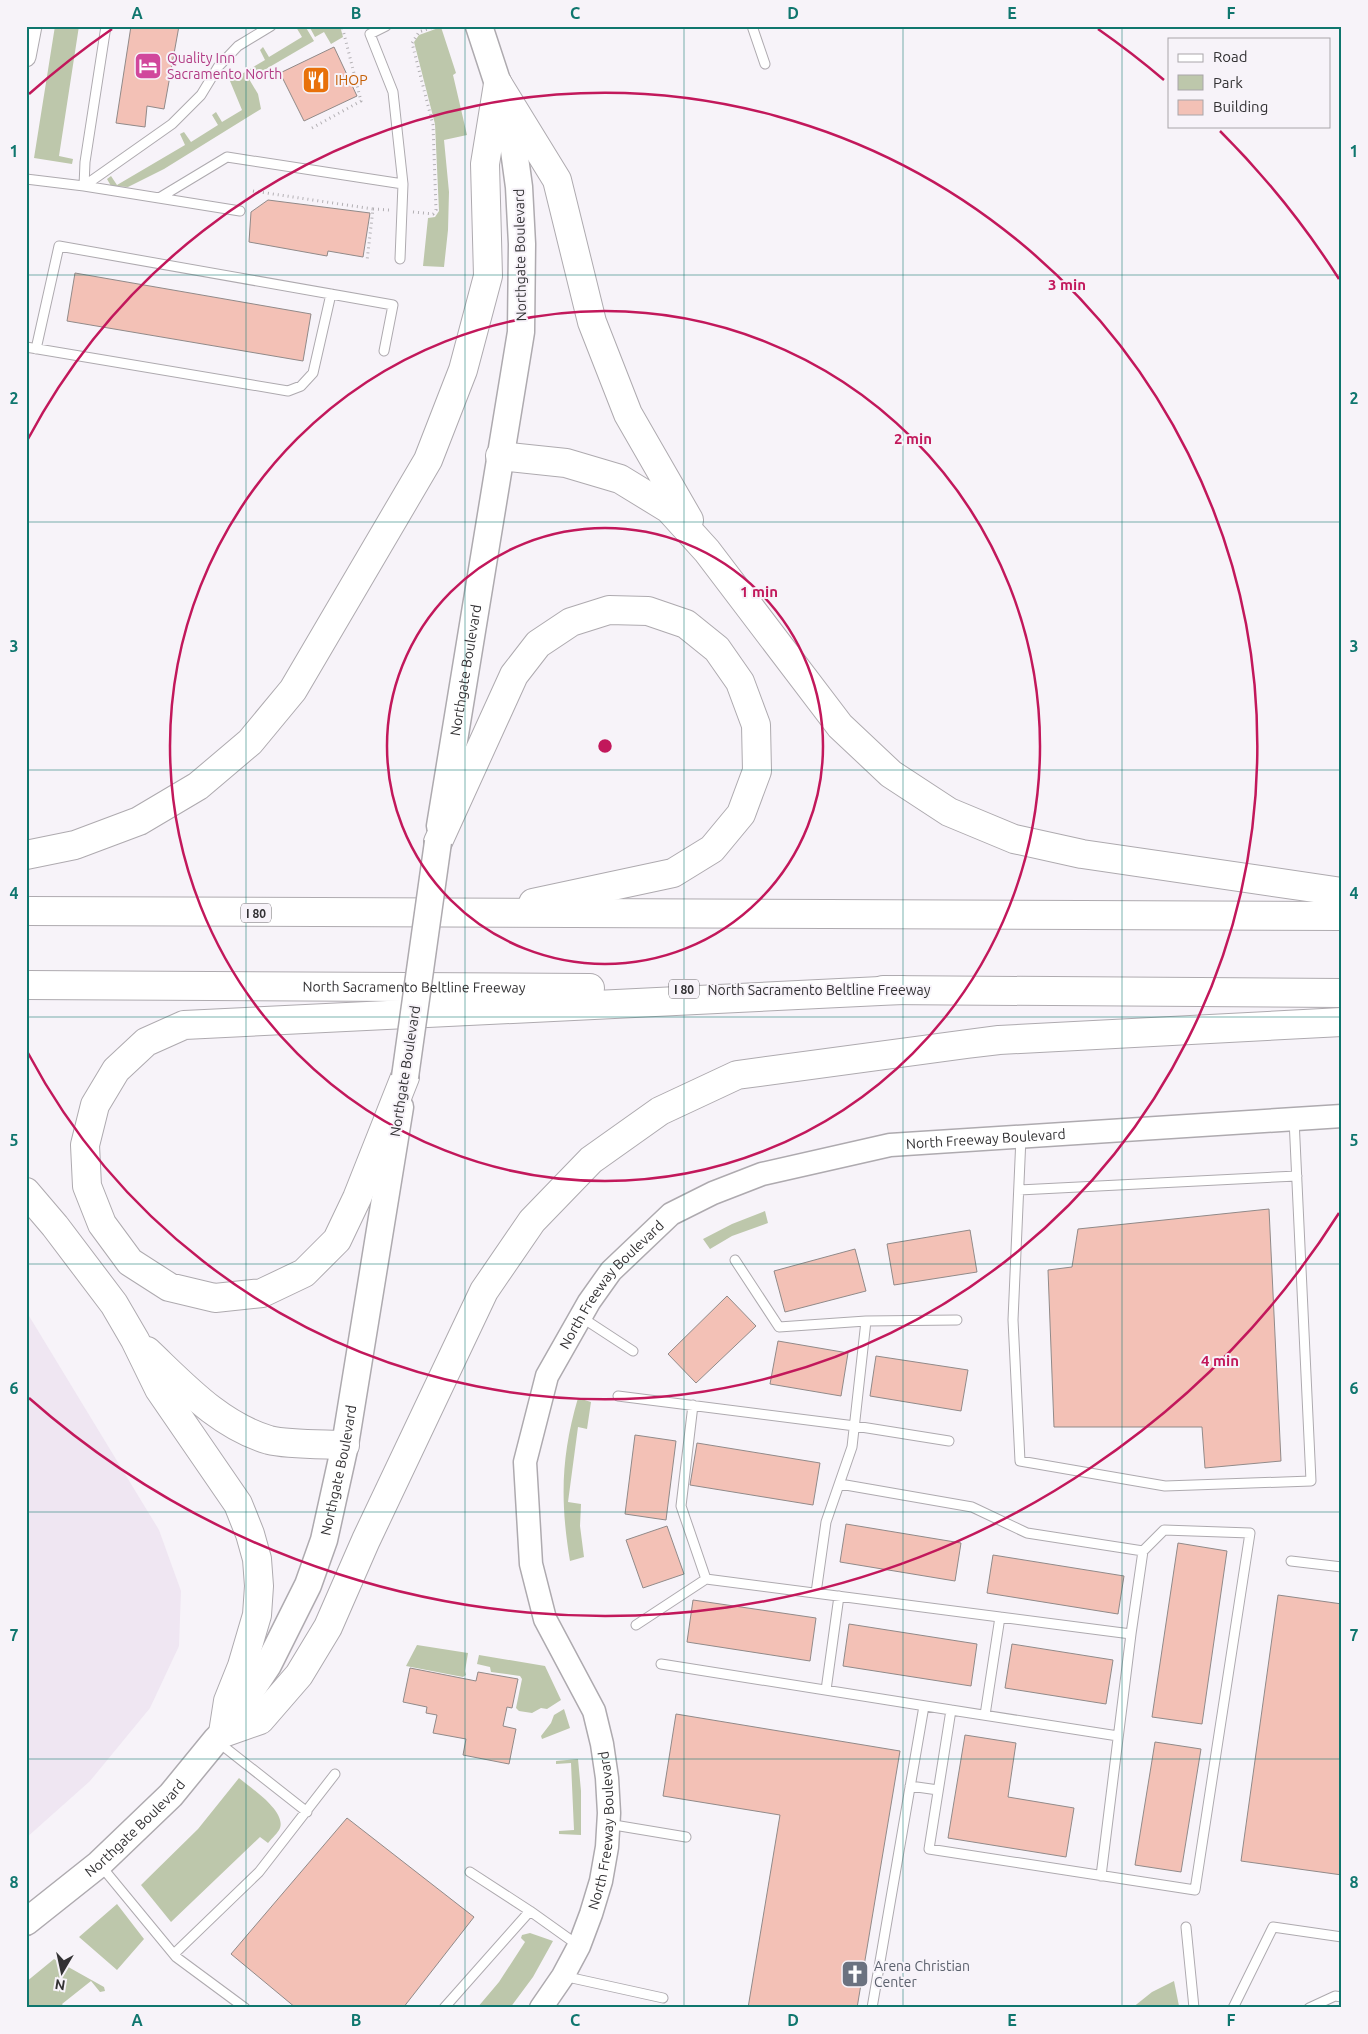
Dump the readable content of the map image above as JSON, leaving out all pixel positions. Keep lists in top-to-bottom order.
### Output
{
  "streets": {
    "highway": ["I 80", "North Sacramento Beltline Freeway"],
    "main road": ["Northgate Boulevard"],
    "street": ["North Freeway Boulevard"]
  },
  "places": {
    "hotel": ["Quality Inn Sacramento North"],
    "restaurant": ["IHOP"],
    "church": ["Arena Christian Center"]
  },
  "legend": ["Road", "Park", "Building"],
  "north": "bottom",
  "grid": {
    "columns": [
      "A",
      "B",
      "C",
      "D",
      "E",
      "F"
    ],
    "rows": [
      "1",
      "2",
      "3",
      "4",
      "5",
      "6",
      "7",
      "8"
    ]
  },
  "rings": [
    "3 min",
    "2 min",
    "1 min",
    "4 min"
  ]
}
